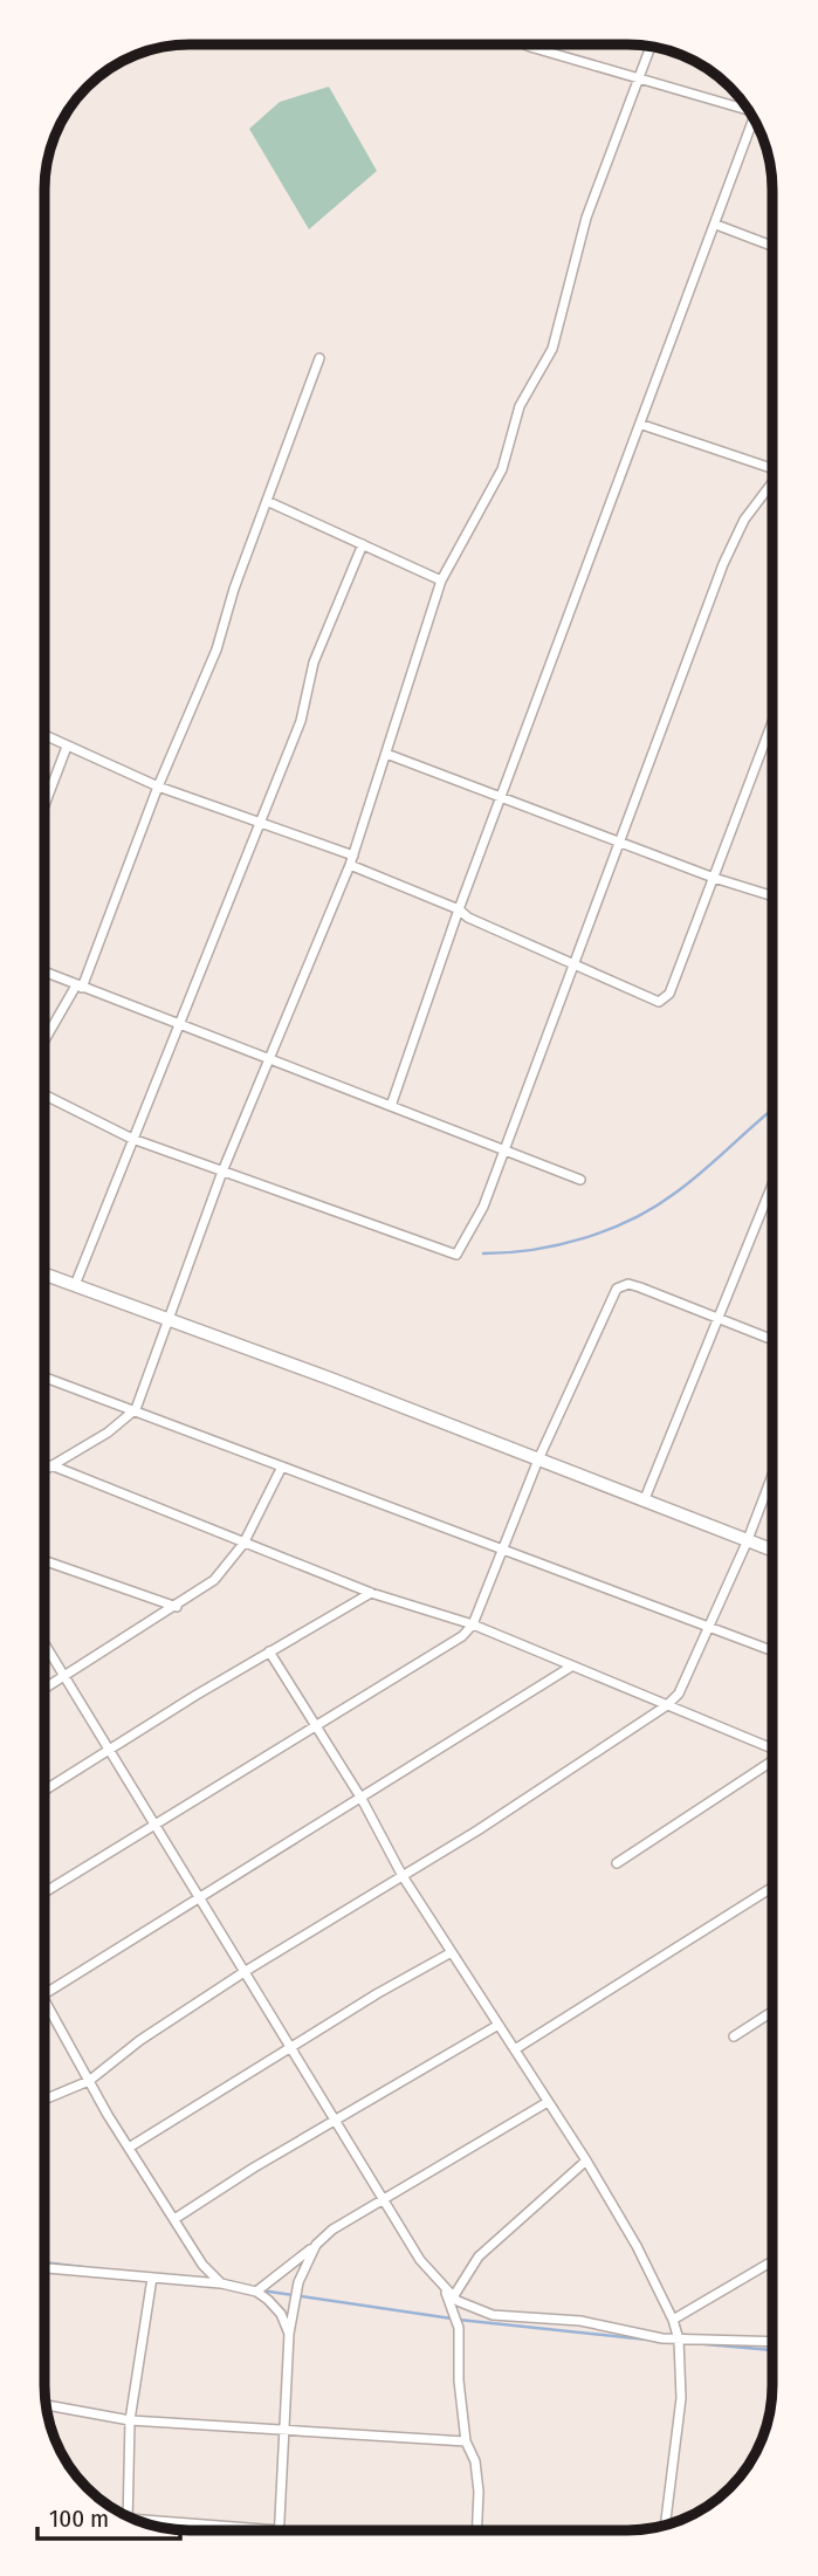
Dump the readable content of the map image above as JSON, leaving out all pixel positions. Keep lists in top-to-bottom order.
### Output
{
  "scale_bar": "100 m"
}
